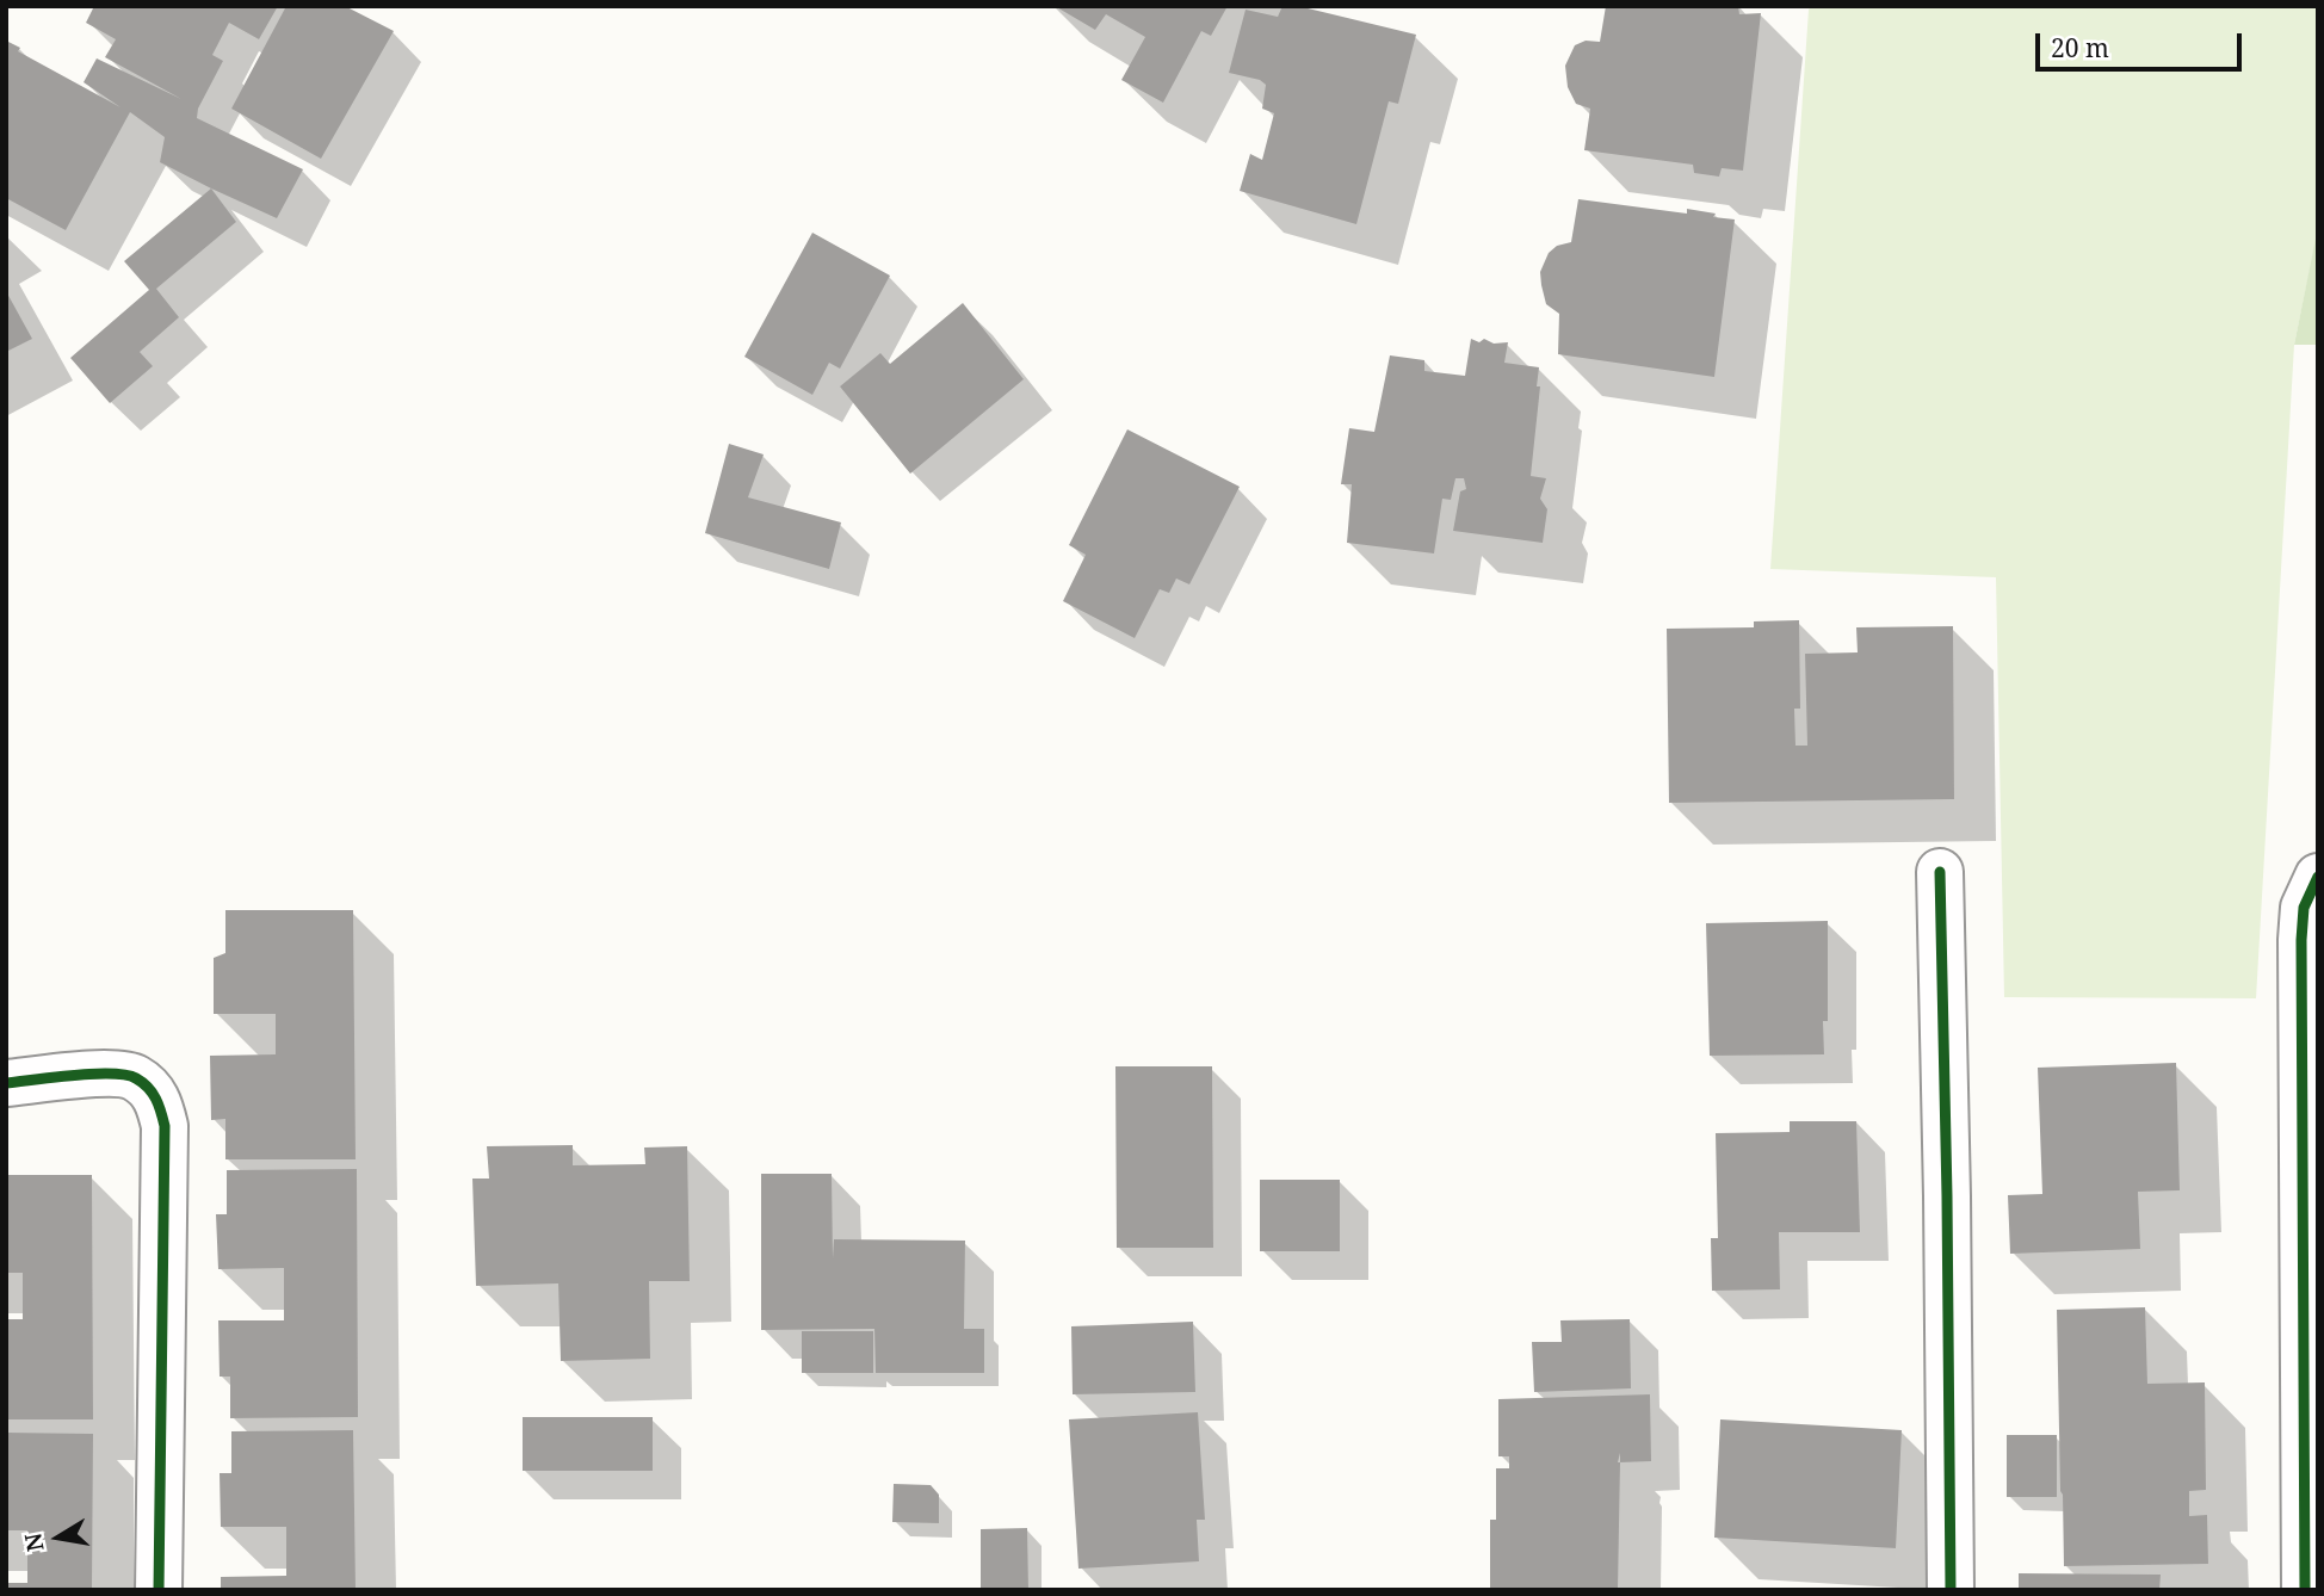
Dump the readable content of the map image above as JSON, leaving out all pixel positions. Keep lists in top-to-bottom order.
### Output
{
  "scale_bar": "20 m",
  "north": "left"
}
